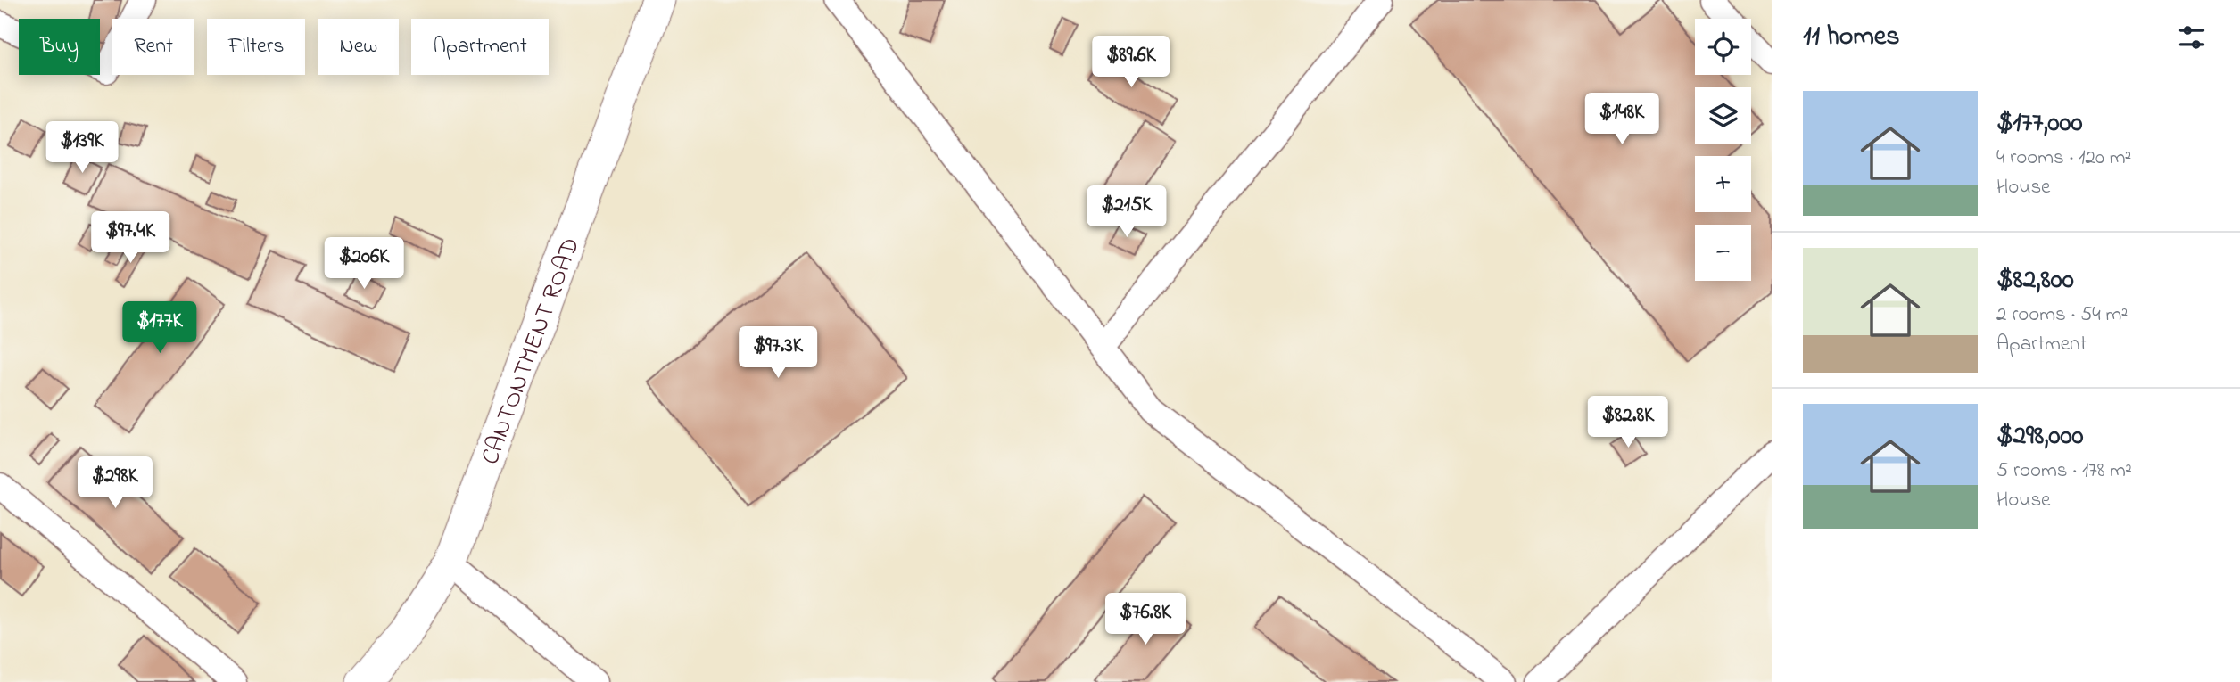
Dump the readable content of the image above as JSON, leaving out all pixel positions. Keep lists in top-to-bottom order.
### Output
{
  "streets": {
    "street": ["CANTONTMENT ROAD"]
  },
  "page": {
    "heading": "11 homes",
    "map_buttons": ["+", "−"],
    "chip": [
      "Buy",
      "Rent",
      "Filters",
      "New",
      "Apartment"
    ],
    "price": [
      "$89.6K",
      "$148K",
      "$139K",
      "$215K",
      "$97.4K",
      "$206K",
      "$177K",
      "$97.3K",
      "$82.8K",
      "$298K",
      "$76.8K"
    ],
    "list": [
      {
        "name": "$177,000",
        "note": "4 rooms · 120 m² · House"
      },
      {
        "name": "$82,800",
        "note": "2 rooms · 54 m² · Apartment"
      },
      {
        "name": "$298,000",
        "note": "5 rooms · 178 m² · House"
      }
    ]
  }
}
